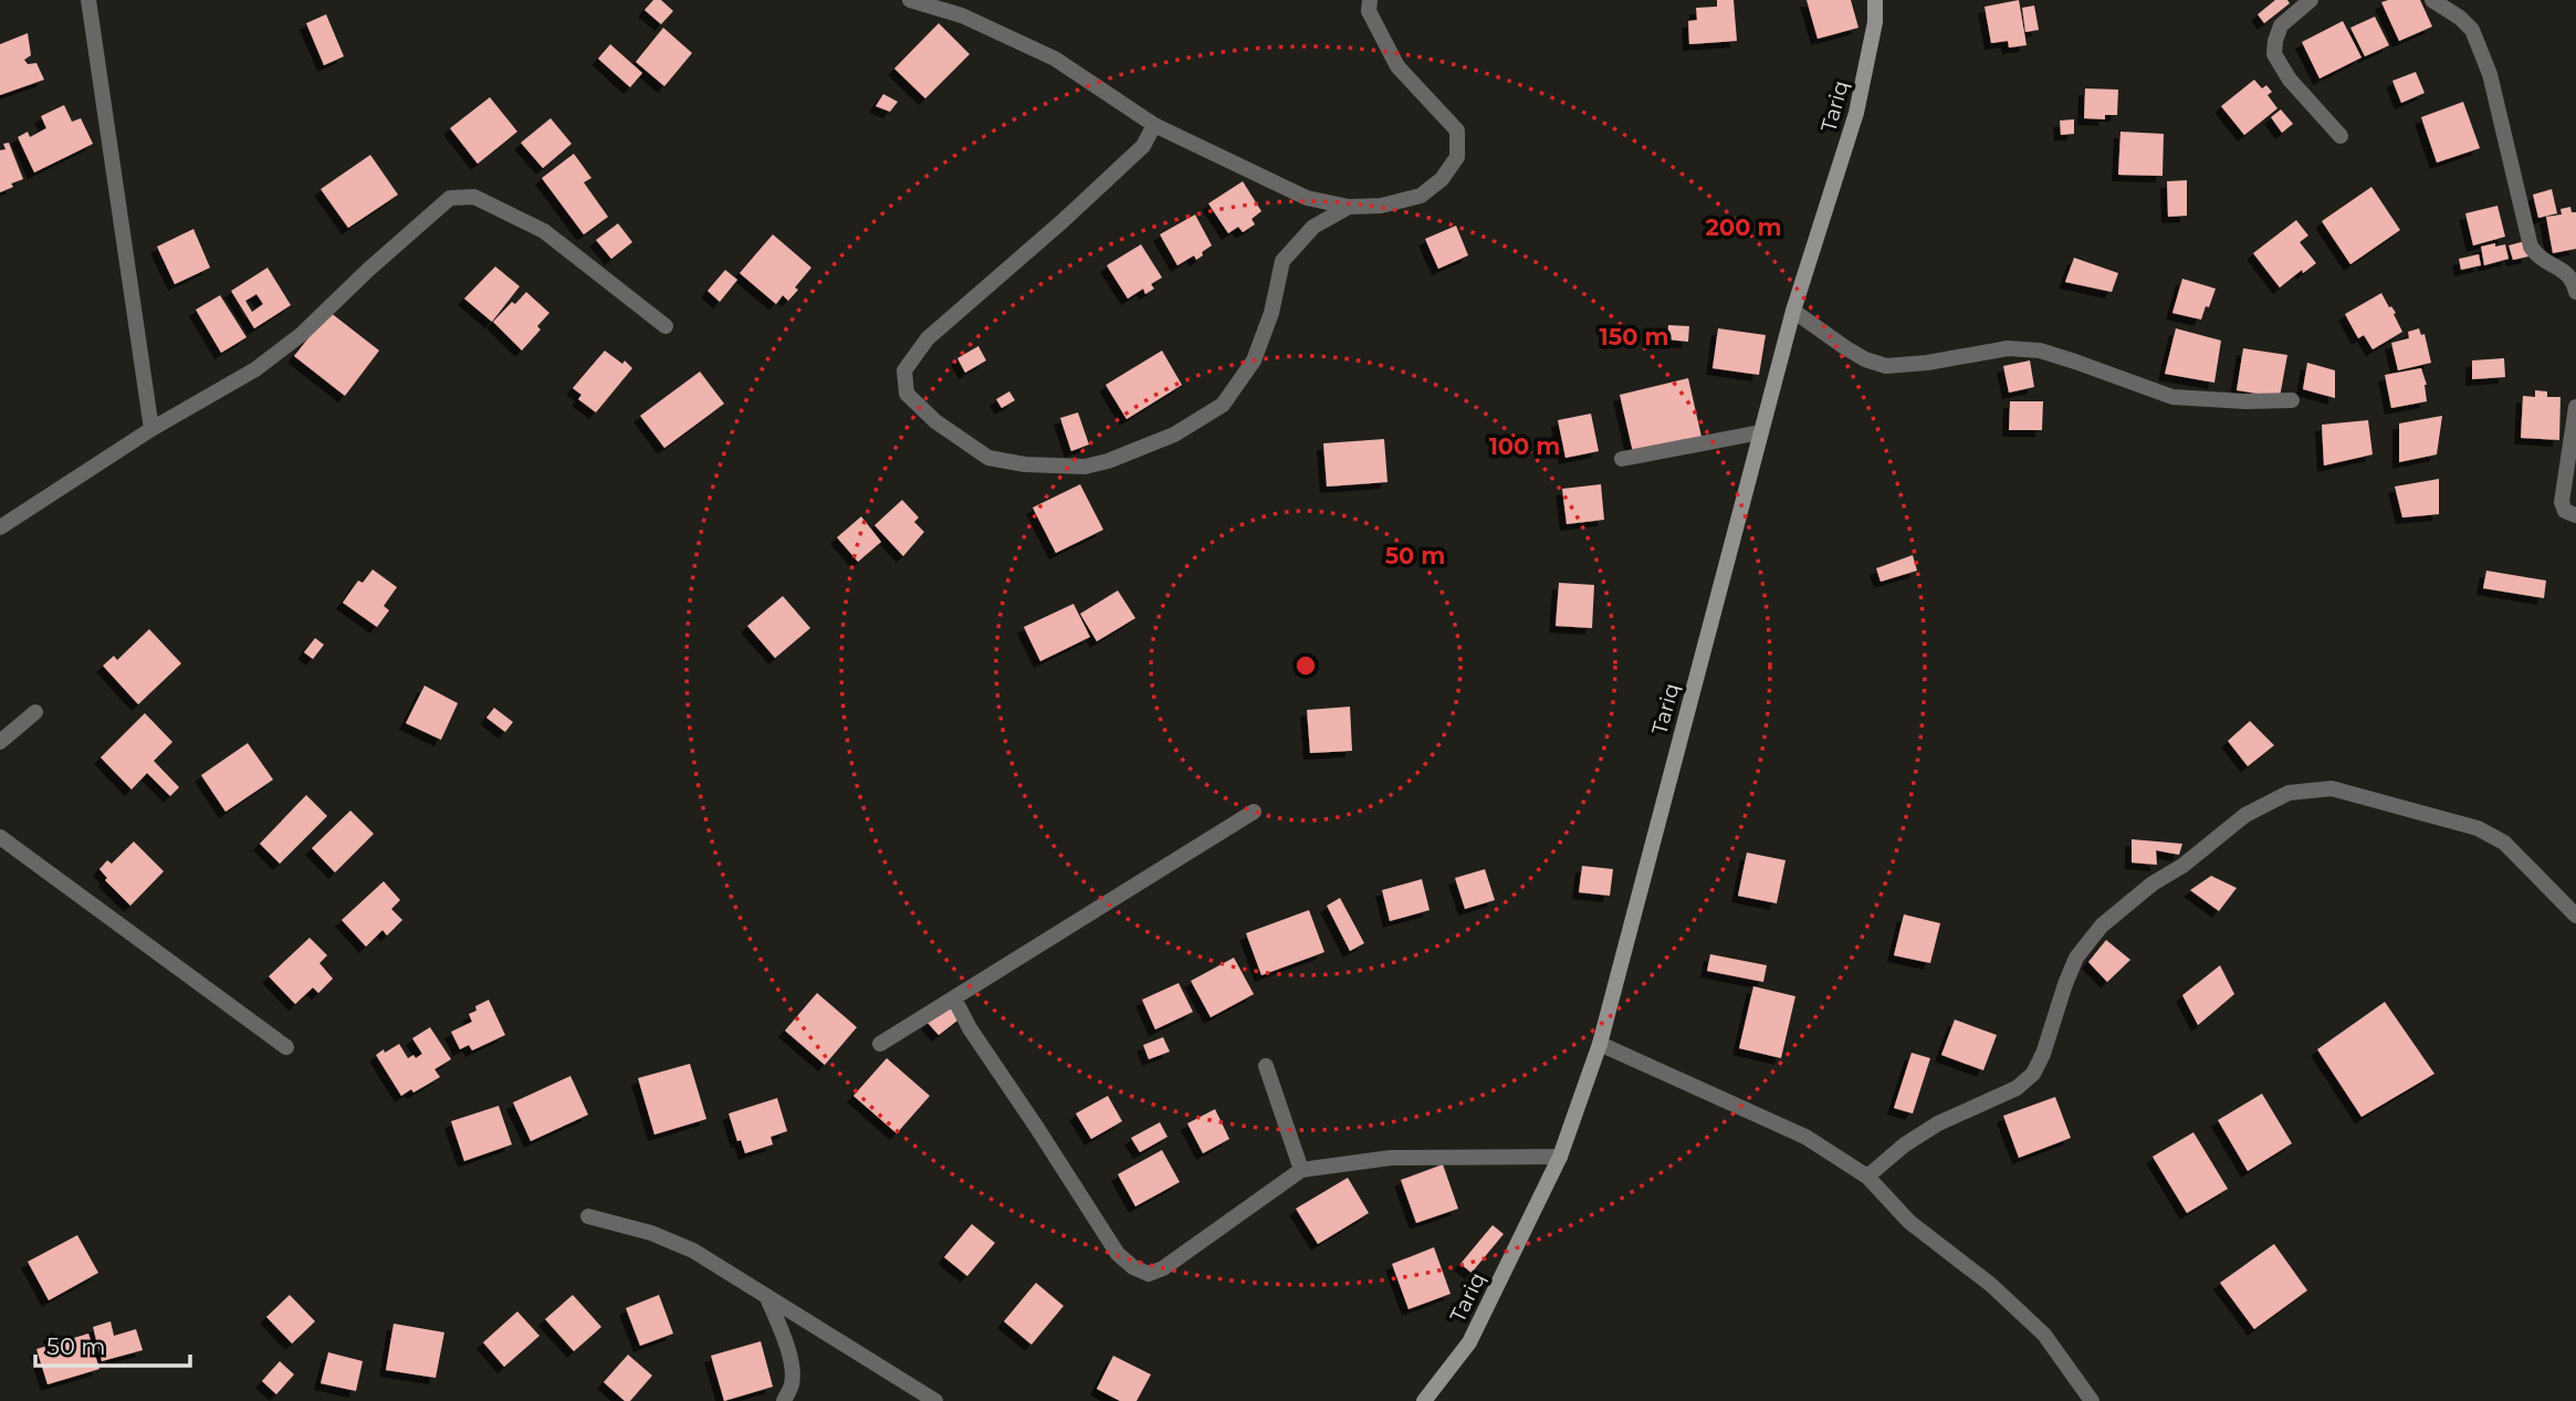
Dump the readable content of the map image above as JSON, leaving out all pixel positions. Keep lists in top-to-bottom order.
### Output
{
  "streets": {
    "main road": ["Tariq"]
  },
  "scale_bar": "50 m",
  "rings": [
    "200 m",
    "150 m",
    "100 m",
    "50 m"
  ]
}
